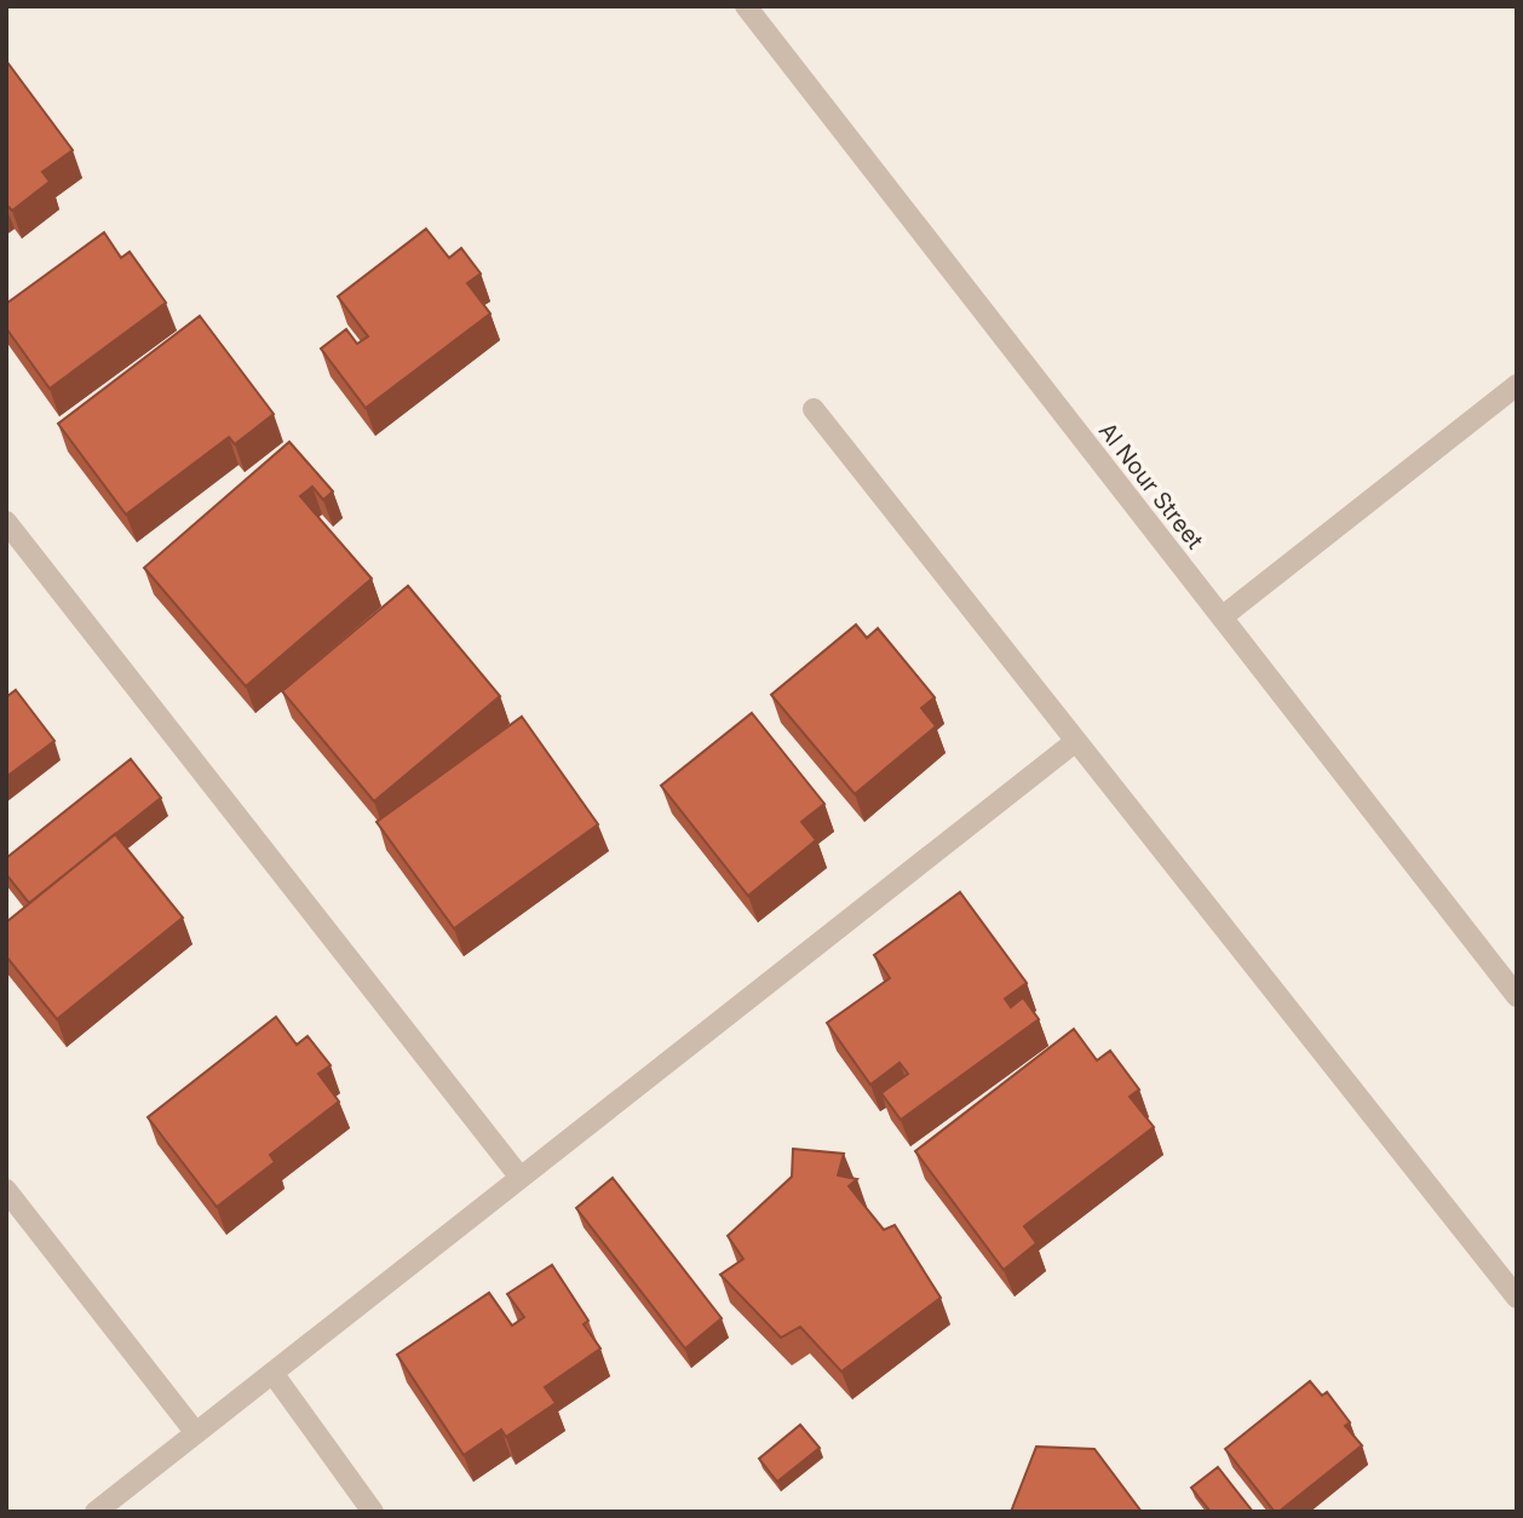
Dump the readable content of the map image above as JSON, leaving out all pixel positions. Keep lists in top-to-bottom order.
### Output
{
  "streets": {
    "street": ["Al Nour Street"]
  }
}
